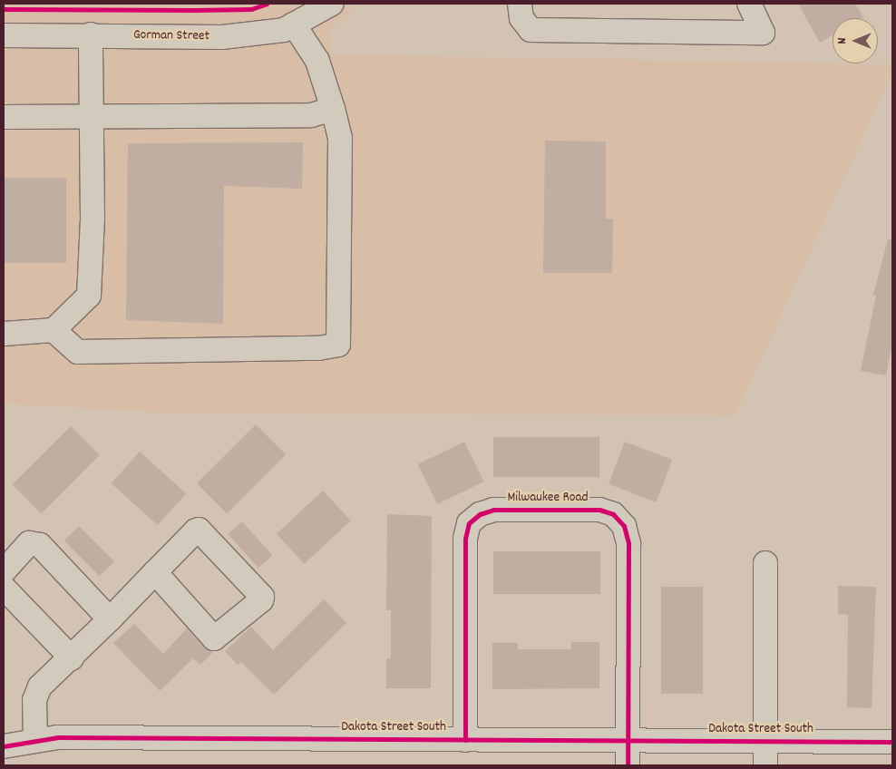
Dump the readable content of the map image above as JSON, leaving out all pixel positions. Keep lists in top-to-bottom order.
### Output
{
  "streets": {
    "street": ["Gorman Street", "Milwaukee Road", "Dakota Street South"]
  },
  "crossings": [
    ["Milwaukee Road", "Dakota Street South"]
  ],
  "north": "left"
}
